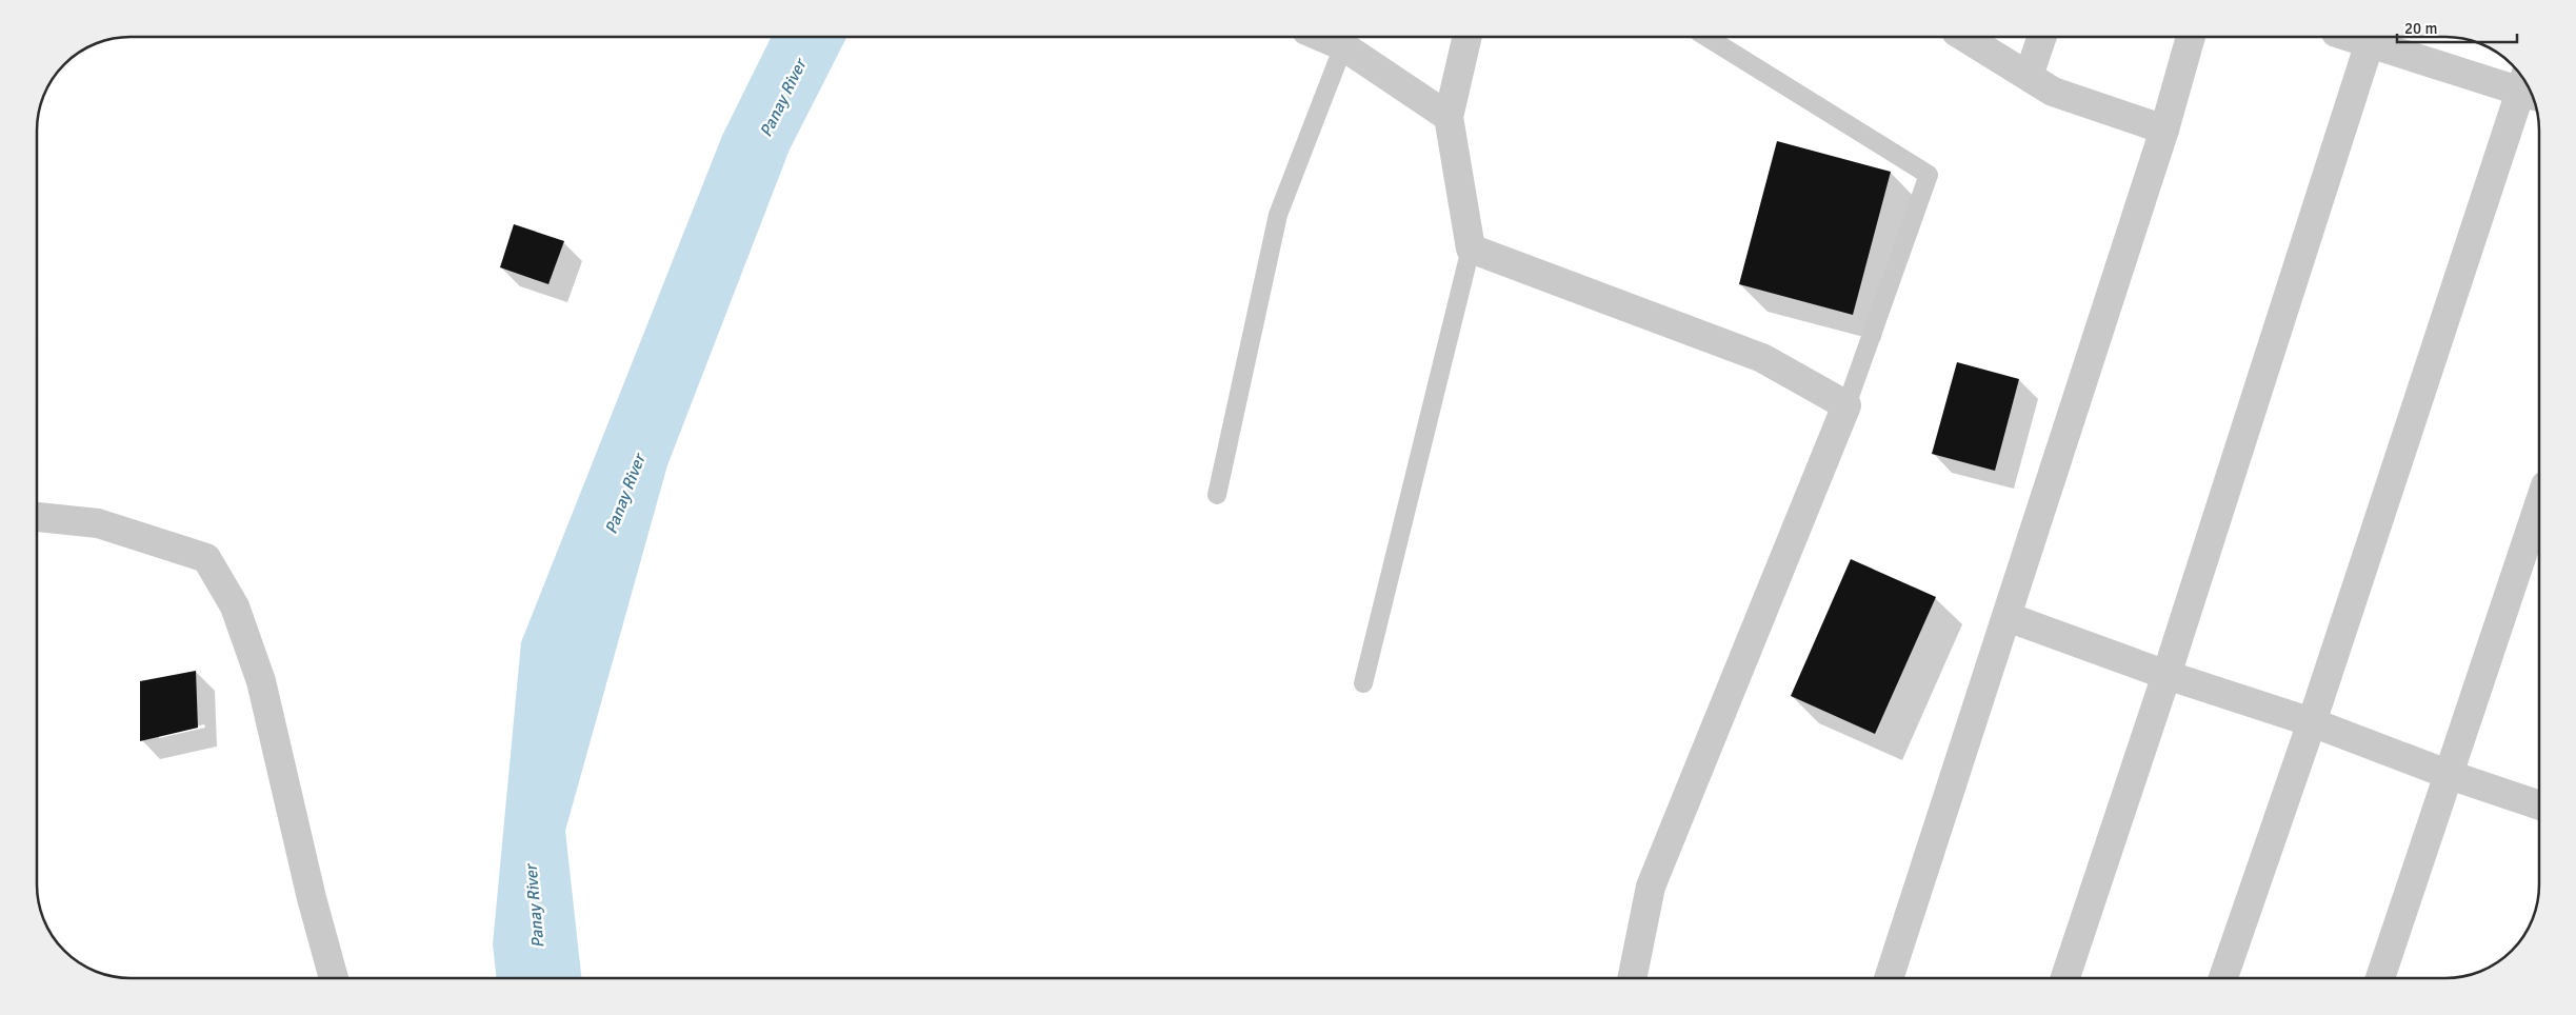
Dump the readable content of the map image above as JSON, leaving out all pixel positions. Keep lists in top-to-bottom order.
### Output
{
  "water": ["Panay River"],
  "scale_bar": "20 m"
}
